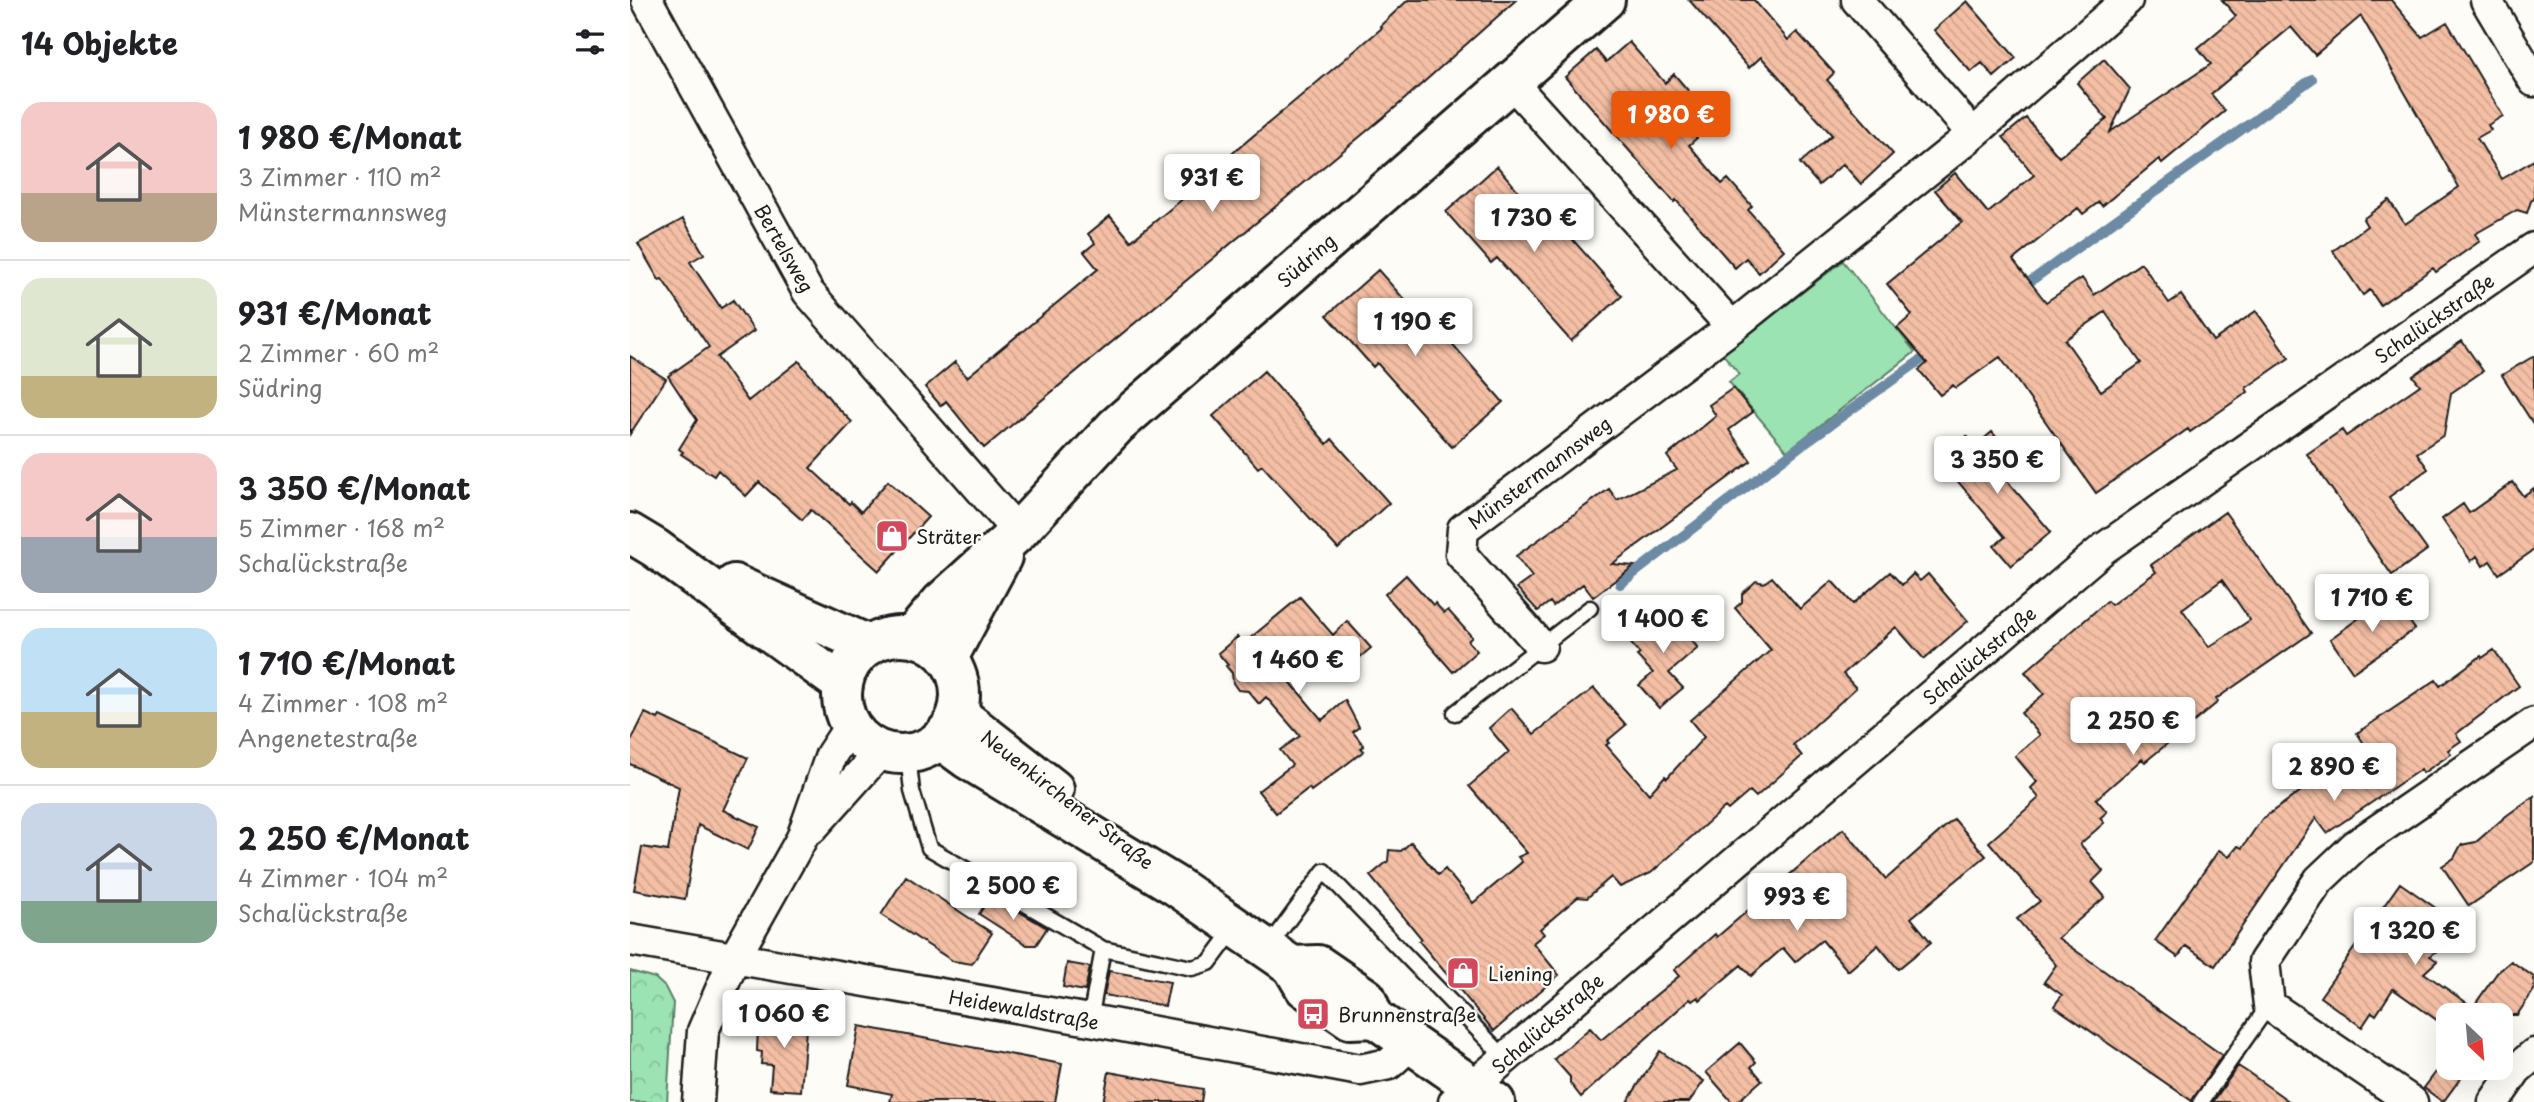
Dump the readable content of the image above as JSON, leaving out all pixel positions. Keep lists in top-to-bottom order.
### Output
{
  "streets": {
    "main road": ["Südring", "Neuenkirchener Straße"],
    "street": [
      "Bertelsweg",
      "Schalückstraße",
      "Münstermannsweg",
      "Heidewaldstraße"
    ]
  },
  "crossings": [
    ["Bertelsweg", "Südring"],
    ["Südring", "Neuenkirchener Straße"],
    ["Schalückstraße", "Neuenkirchener Straße"],
    ["Neuenkirchener Straße", "Heidewaldstraße"]
  ],
  "places": {
    "shop": ["Sträter", "Liening"],
    "bus stop": ["Brunnenstraße"]
  },
  "north": "bottom right",
  "page": {
    "heading": "14 Objekte",
    "list": [
      {
        "name": "1 980 €/Monat",
        "note": "3 Zimmer · 110 m² · Münstermannsweg"
      },
      {
        "name": "931 €/Monat",
        "note": "2 Zimmer · 60 m² · Südring"
      },
      {
        "name": "3 350 €/Monat",
        "note": "5 Zimmer · 168 m² · Schalückstraße"
      },
      {
        "name": "1 710 €/Monat",
        "note": "4 Zimmer · 108 m² · Angenetestraße"
      },
      {
        "name": "2 250 €/Monat",
        "note": "4 Zimmer · 104 m² · Schalückstraße"
      }
    ],
    "price": [
      "1 980 €",
      "931 €",
      "1 730 €",
      "1 190 €",
      "3 350 €",
      "1 710 €",
      "1 400 €",
      "1 460 €",
      "2 250 €",
      "2 890 €",
      "2 500 €",
      "993 €",
      "1 320 €",
      "1 060 €"
    ]
  }
}
